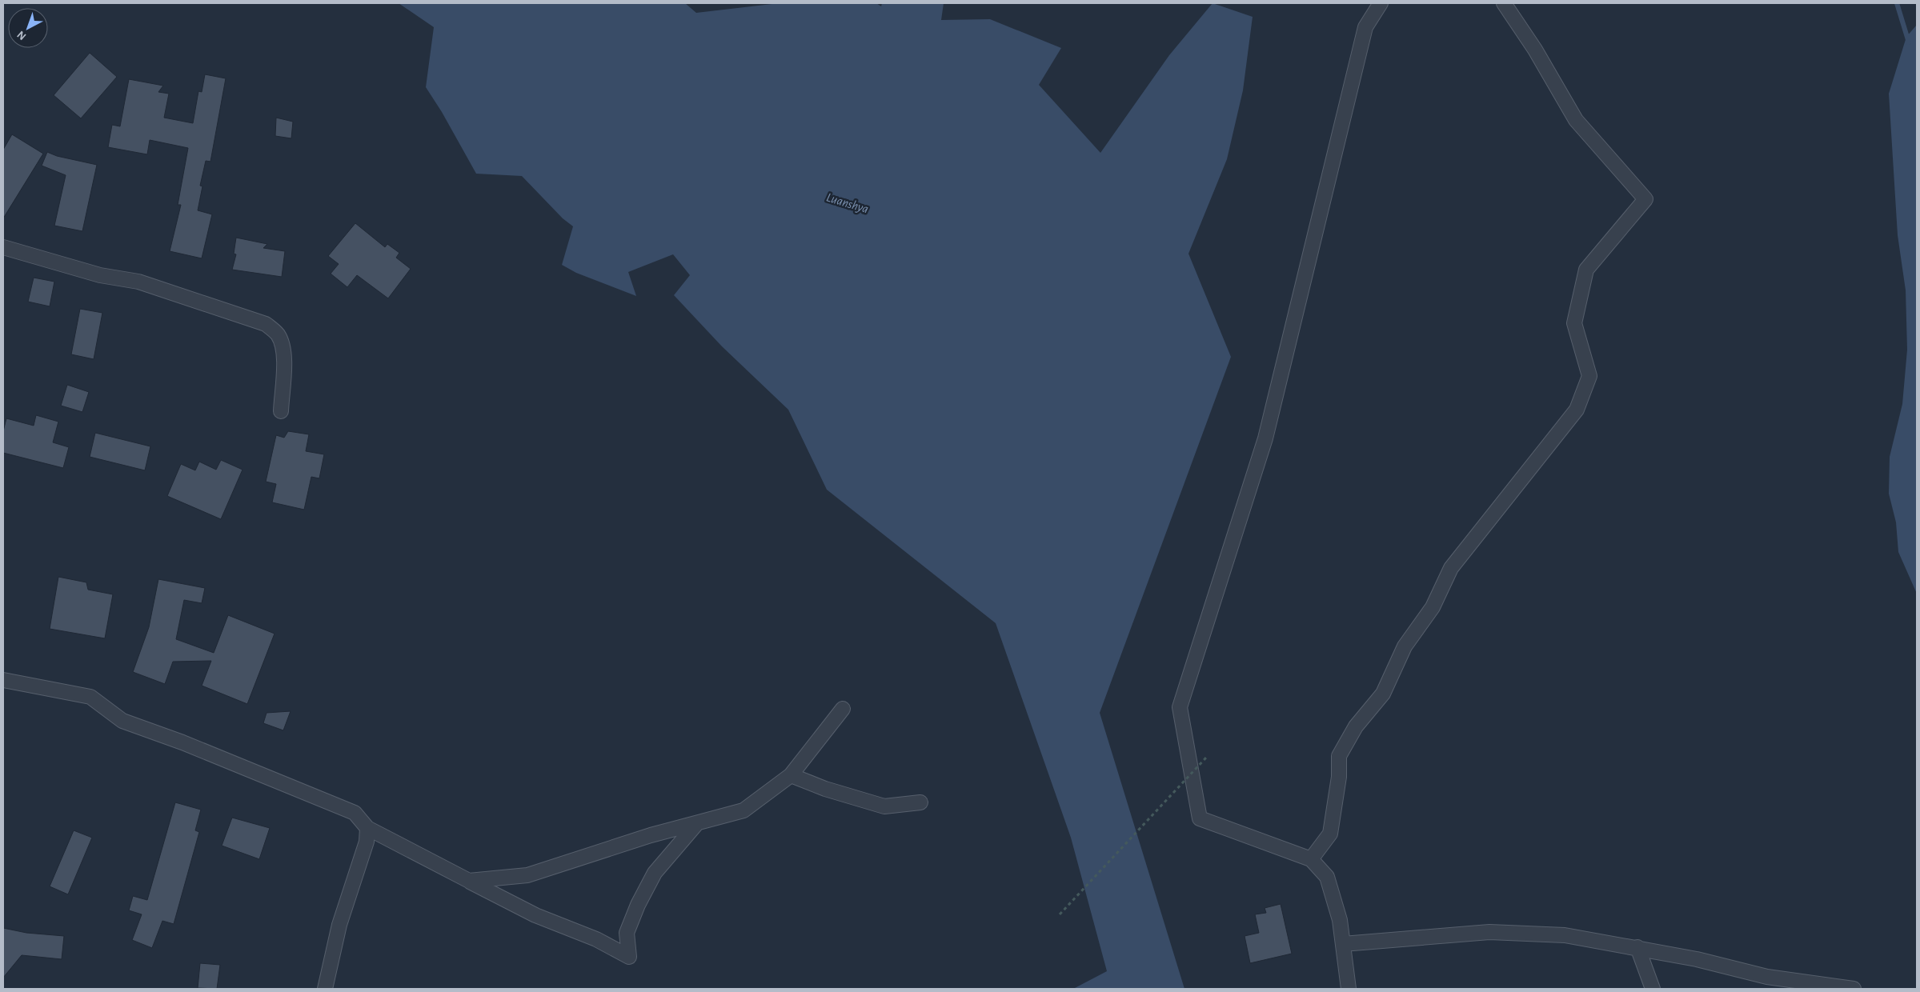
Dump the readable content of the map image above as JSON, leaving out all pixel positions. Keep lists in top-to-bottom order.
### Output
{
  "water": ["Luanshya"],
  "north": "bottom left"
}
